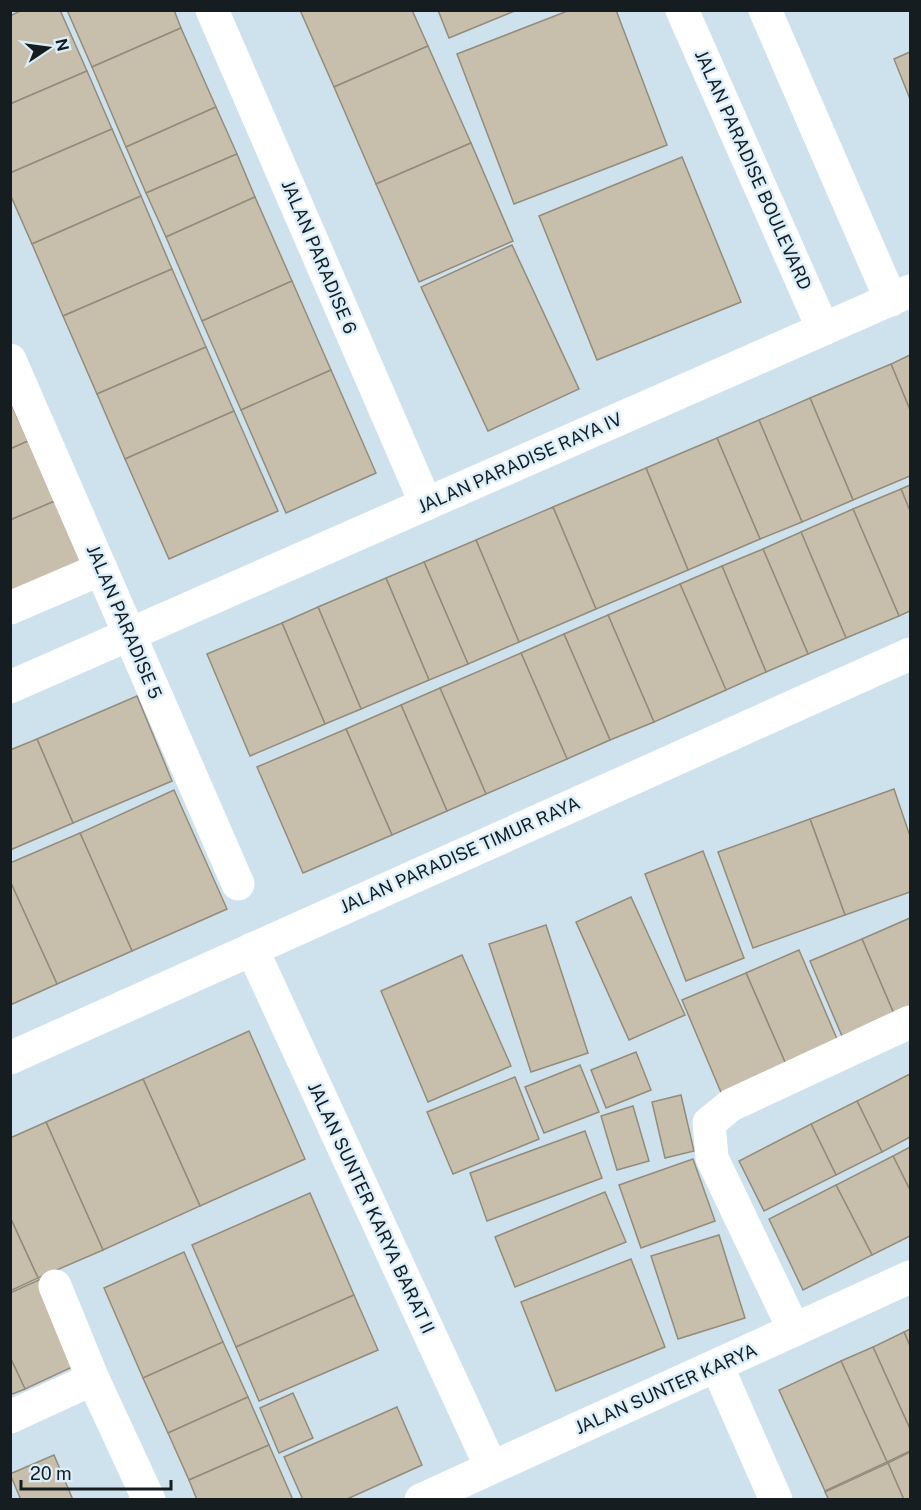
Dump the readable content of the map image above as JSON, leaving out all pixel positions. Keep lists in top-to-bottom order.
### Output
{
  "streets": {
    "street": [
      "JALAN PARADISE BOULEVARD",
      "JALAN PARADISE 6",
      "JALAN PARADISE RAYA IV",
      "JALAN PARADISE 5",
      "JALAN PARADISE TIMUR RAYA",
      "JALAN SUNTER KARYA BARAT II",
      "JALAN SUNTER KARYA"
    ]
  },
  "crossings": [
    ["JALAN PARADISE BOULEVARD", "JALAN PARADISE RAYA IV"],
    ["JALAN PARADISE 6", "JALAN PARADISE RAYA IV"],
    ["JALAN PARADISE RAYA IV", "JALAN PARADISE 5"],
    ["JALAN PARADISE TIMUR RAYA", "JALAN SUNTER KARYA BARAT II"],
    ["JALAN SUNTER KARYA BARAT II", "JALAN SUNTER KARYA"]
  ],
  "scale_bar": "20 m",
  "north": "right"
}
